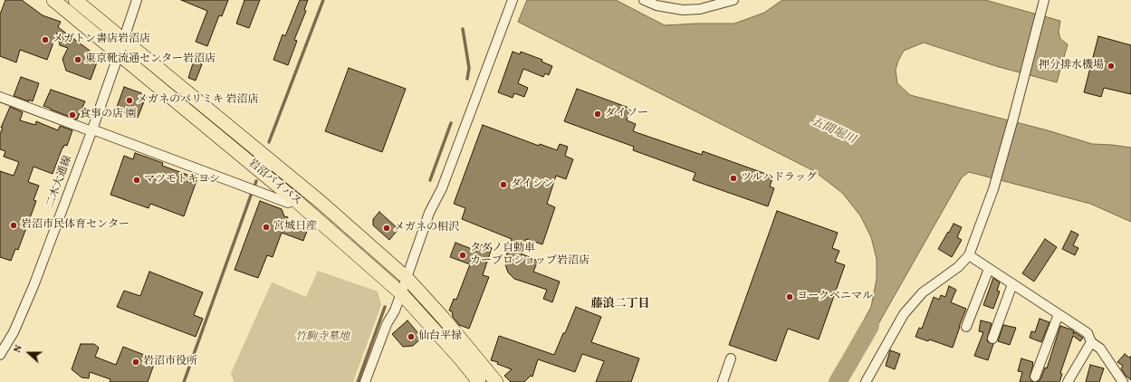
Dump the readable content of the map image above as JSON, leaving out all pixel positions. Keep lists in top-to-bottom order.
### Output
{
  "streets": {
    "highway": ["岩沼バイパス"],
    "street": ["二木大通線"]
  },
  "crossings": [
    ["二木大通線", "岩沼バイパス"]
  ],
  "districts": ["藤浪二丁目"],
  "water": ["五間堀川"],
  "parks": ["竹駒寺墓地"],
  "places": [
    "メガトン書店岩沼店",
    "東京靴流通センター岩沼店",
    "押分排水機場",
    "メガネのパリミキ 岩沼店",
    "ダイソー",
    "食事の店 園",
    "ツルハドラッグ",
    "マツモトキヨシ",
    "ダイシン",
    "岩沼市民体育センター",
    "宮城日産",
    "メガネの相沢",
    "タダノ自動車 カープロショップ岩沼店",
    "ヨークベニマル",
    "仙台平禄",
    "岩沼市役所"
  ],
  "north": "left"
}
